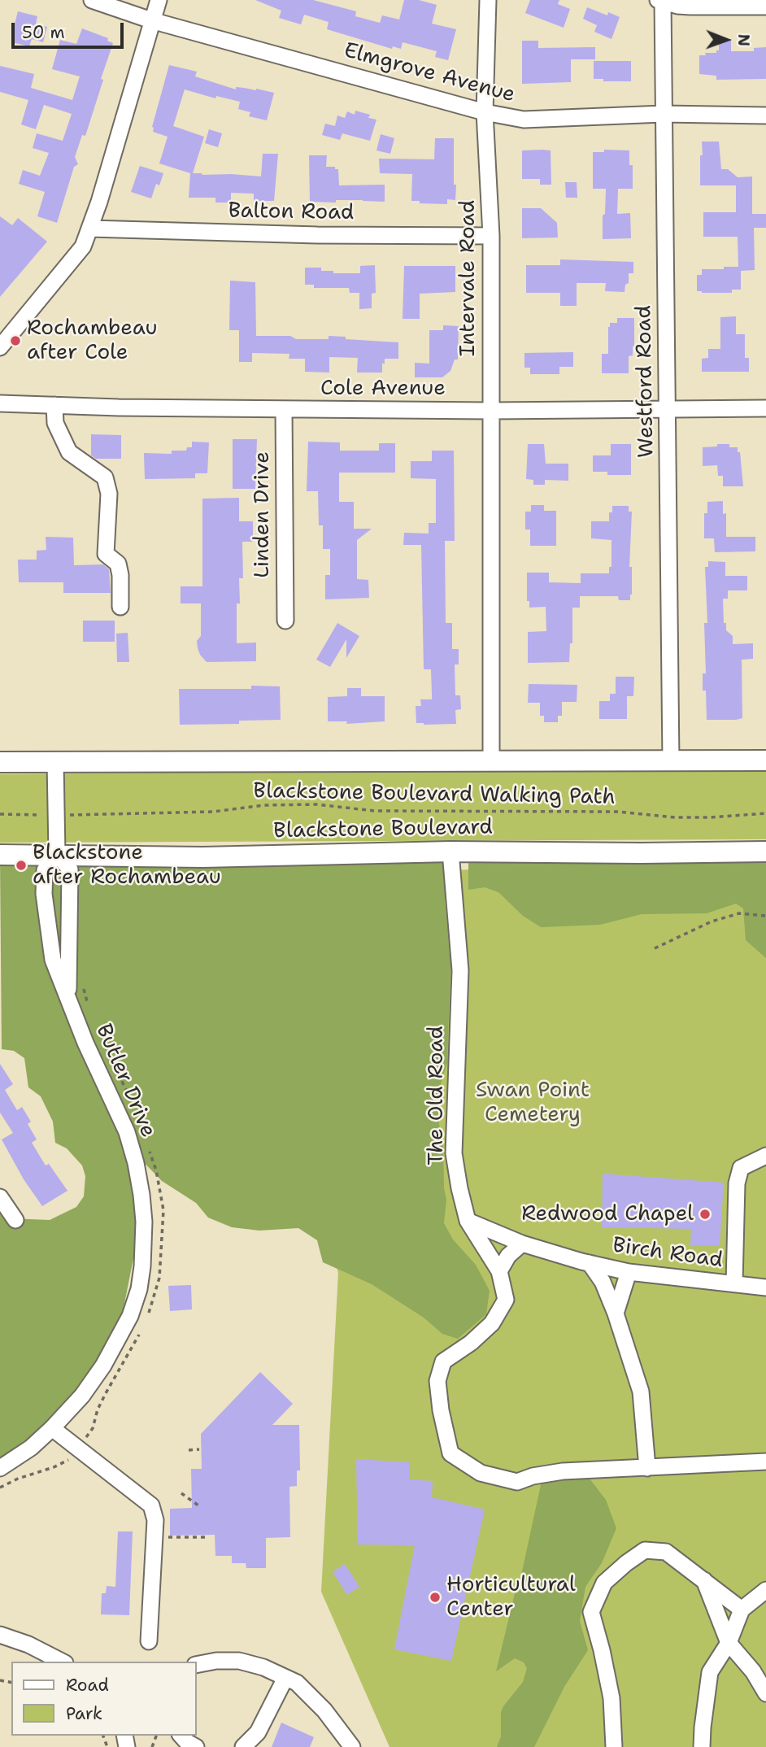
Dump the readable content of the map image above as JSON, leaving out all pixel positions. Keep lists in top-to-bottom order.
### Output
{
  "streets": {
    "main road": ["Blackstone Boulevard"],
    "street": [
      "Elmgrove Avenue",
      "Balton Road",
      "Intervale Road",
      "Westford Road",
      "Cole Avenue",
      "Linden Drive",
      "Butler Drive",
      "The Old Road",
      "Birch Road"
    ],
    "path": ["Blackstone Boulevard Walking Path"]
  },
  "crossings": [
    ["Elmgrove Avenue", "Intervale Road"],
    ["Elmgrove Avenue", "Westford Road"],
    ["Balton Road", "Intervale Road"],
    ["Intervale Road", "Cole Avenue"],
    ["Westford Road", "Cole Avenue"],
    ["Cole Avenue", "Linden Drive"],
    ["Blackstone Boulevard Walking Path", "Butler Drive"],
    ["Blackstone Boulevard", "Butler Drive"],
    ["Blackstone Boulevard", "The Old Road"],
    ["The Old Road", "Birch Road"]
  ],
  "parks": ["Swan Point Cemetery"],
  "places": [
    "Rochambeau after Cole",
    "Blackstone after Rochambeau",
    "Redwood Chapel",
    "Horticultural Center"
  ],
  "legend": ["Road", "Park"],
  "scale_bar": "50 m",
  "north": "right"
}
